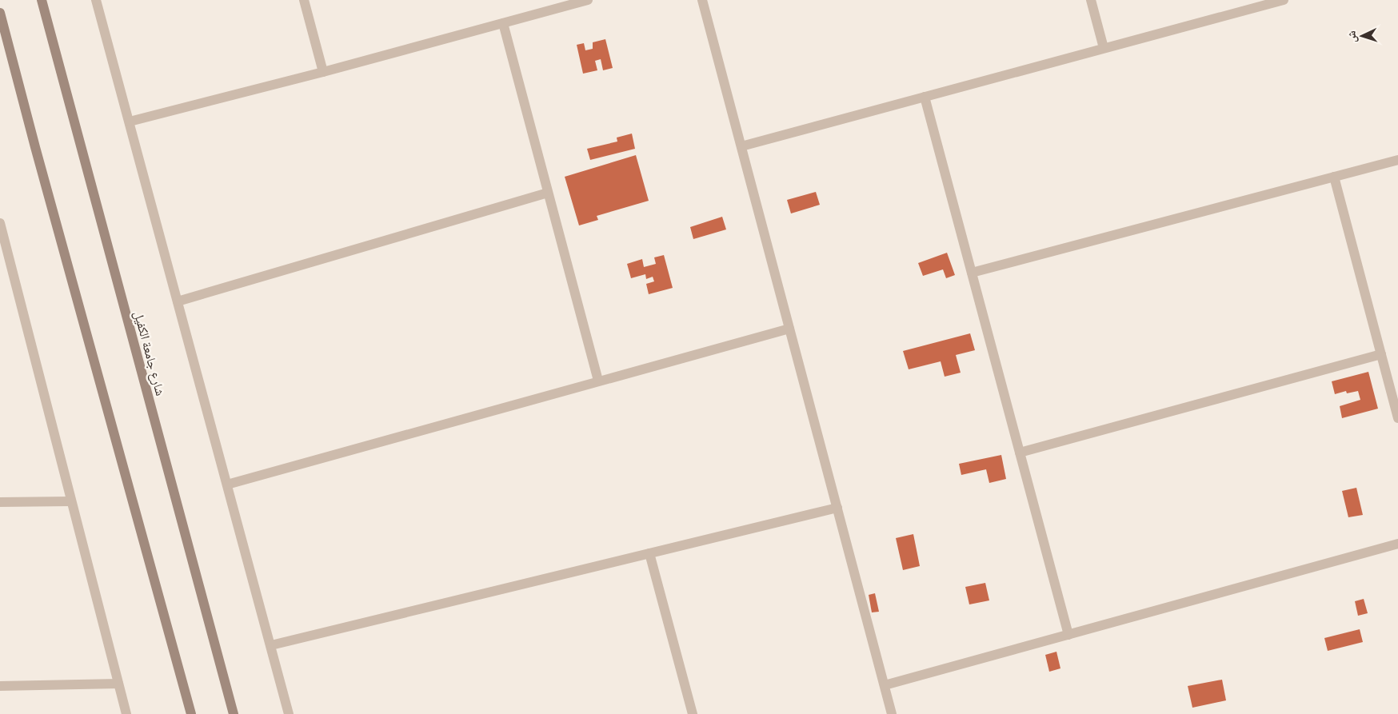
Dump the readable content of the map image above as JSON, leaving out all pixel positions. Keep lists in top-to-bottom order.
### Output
{
  "streets": {
    "main road": ["شارع جامعة الكفيل"]
  },
  "north": "left"
}
